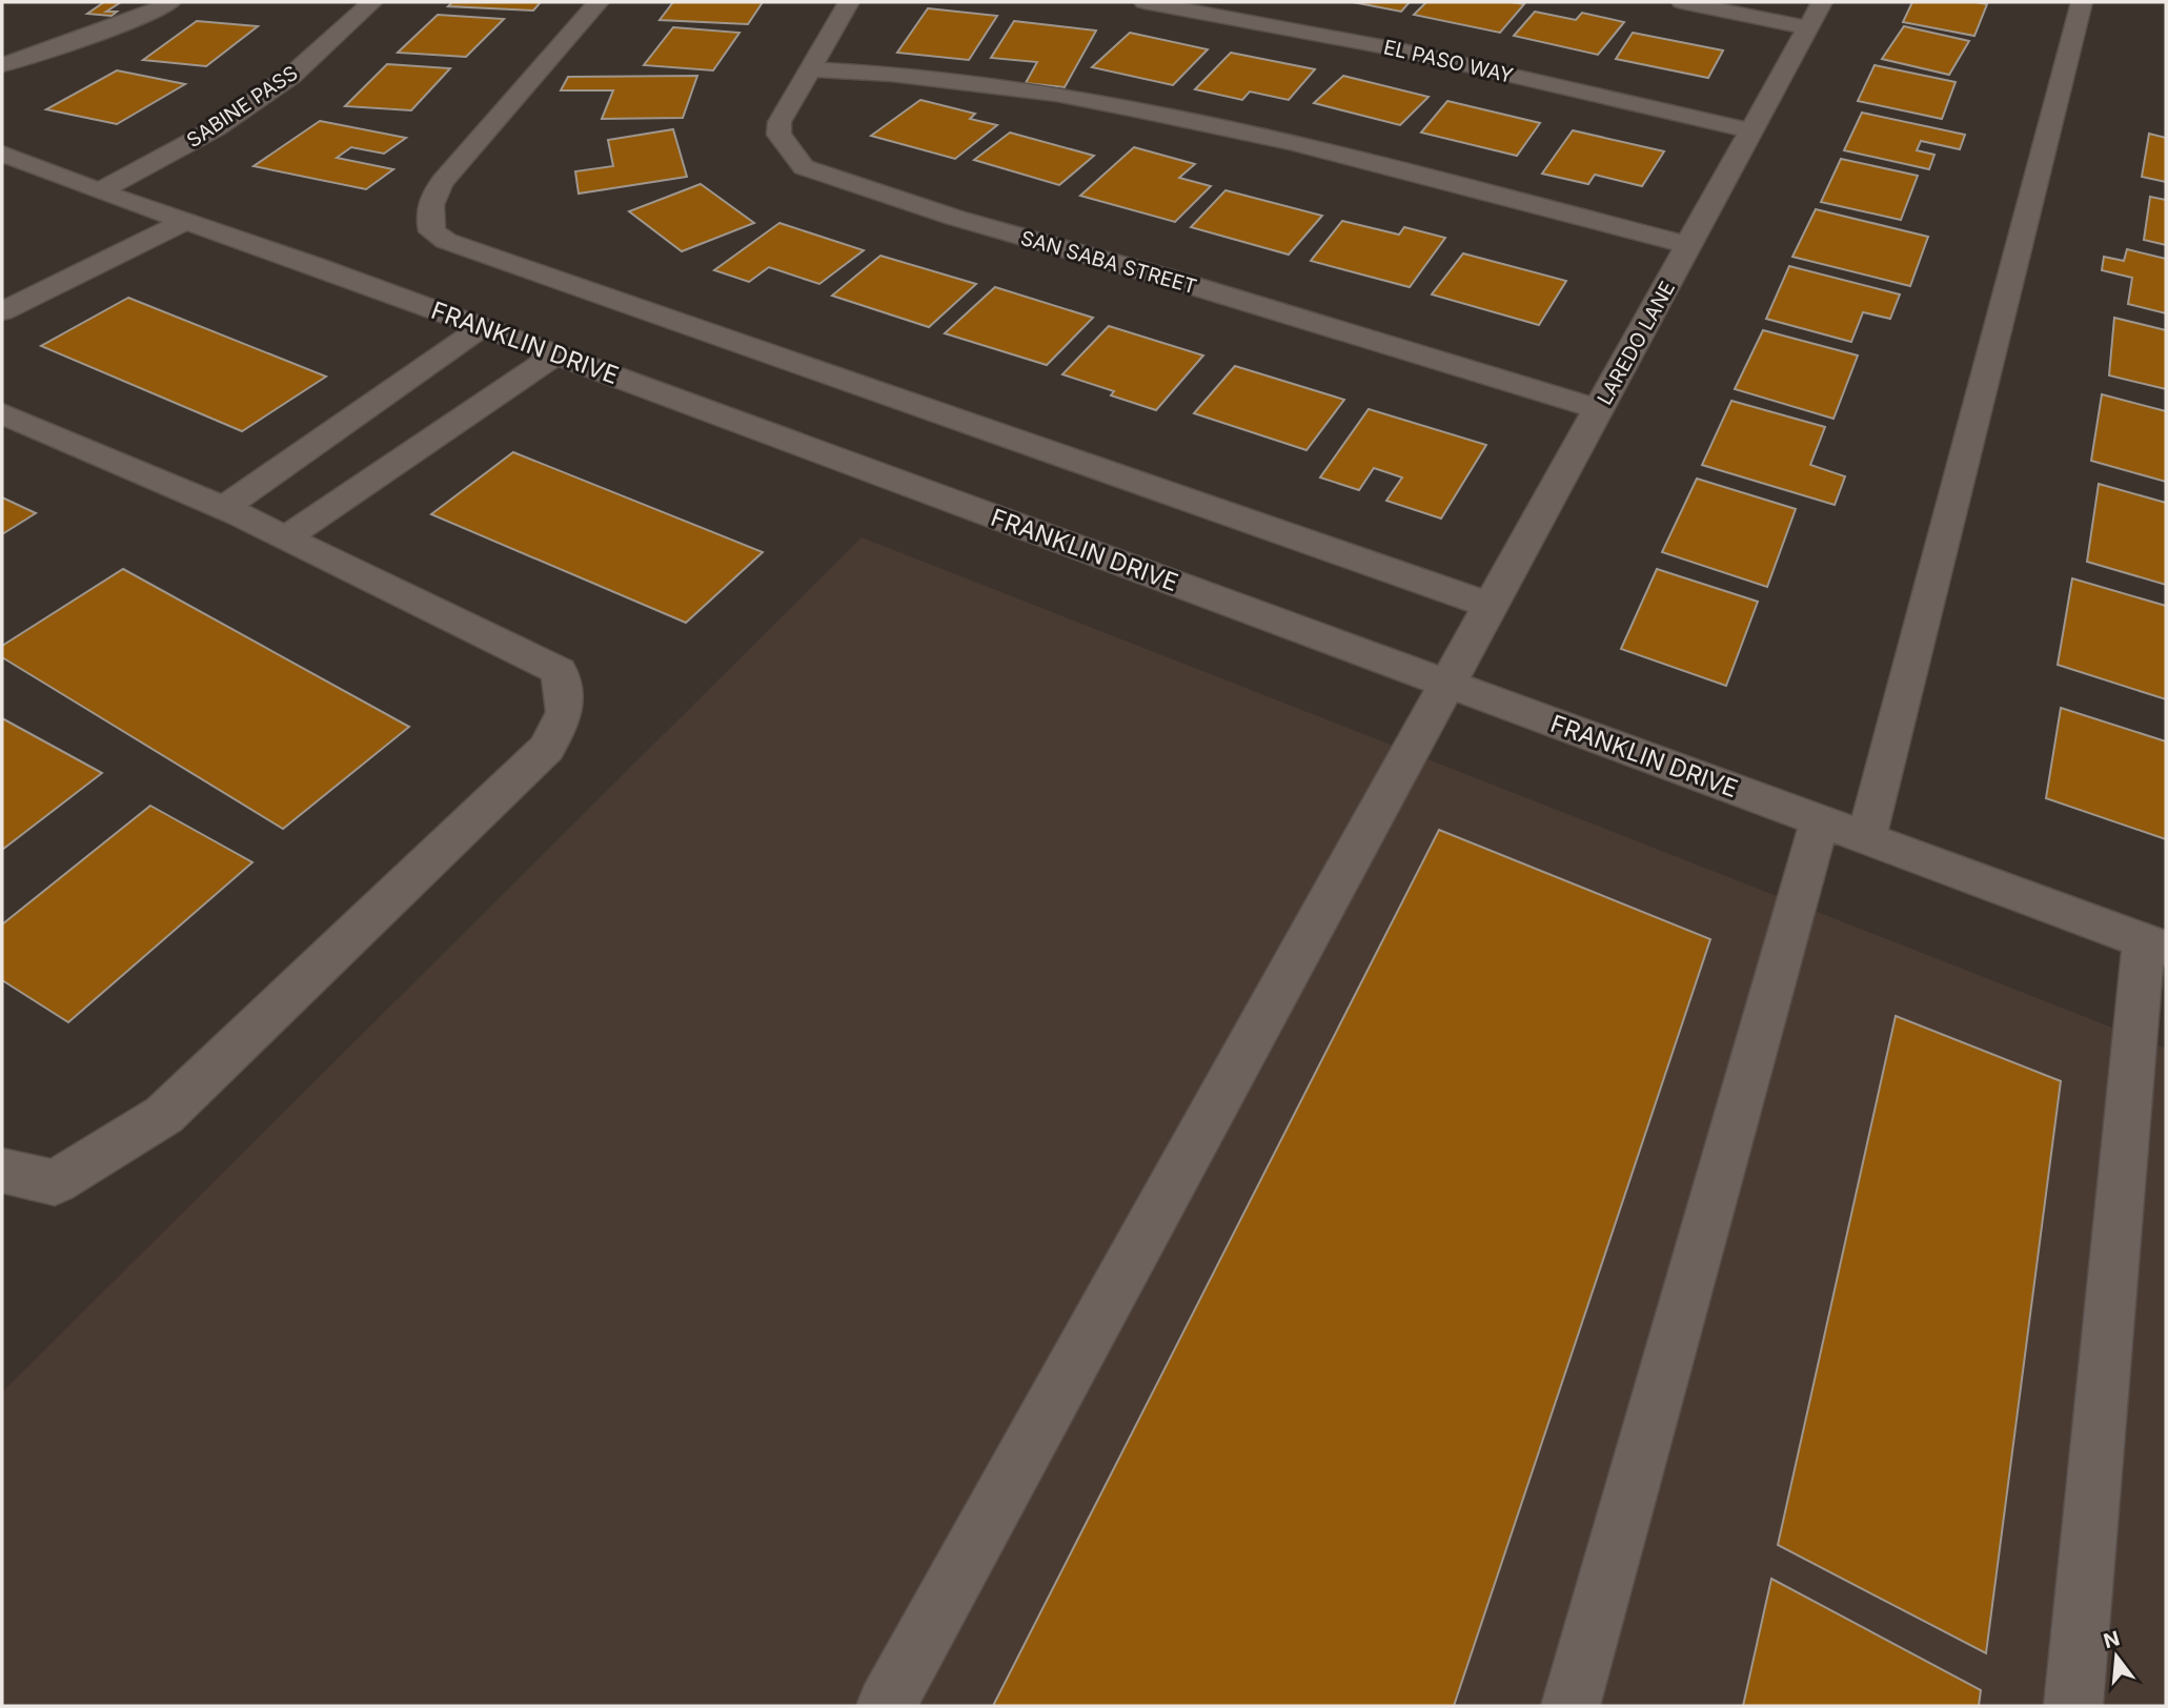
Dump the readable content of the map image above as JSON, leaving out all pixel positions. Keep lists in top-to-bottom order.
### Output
{
  "streets": {
    "street": [
      "EL PASO WAY",
      "SABINE PASS",
      "SAN SABA STREET",
      "FRANKLIN DRIVE",
      "LAREDO LANE"
    ]
  },
  "crossings": [
    ["EL PASO WAY", "LAREDO LANE"],
    ["SABINE PASS", "FRANKLIN DRIVE"],
    ["SAN SABA STREET", "LAREDO LANE"],
    ["FRANKLIN DRIVE", "LAREDO LANE"]
  ],
  "north": "top"
}
